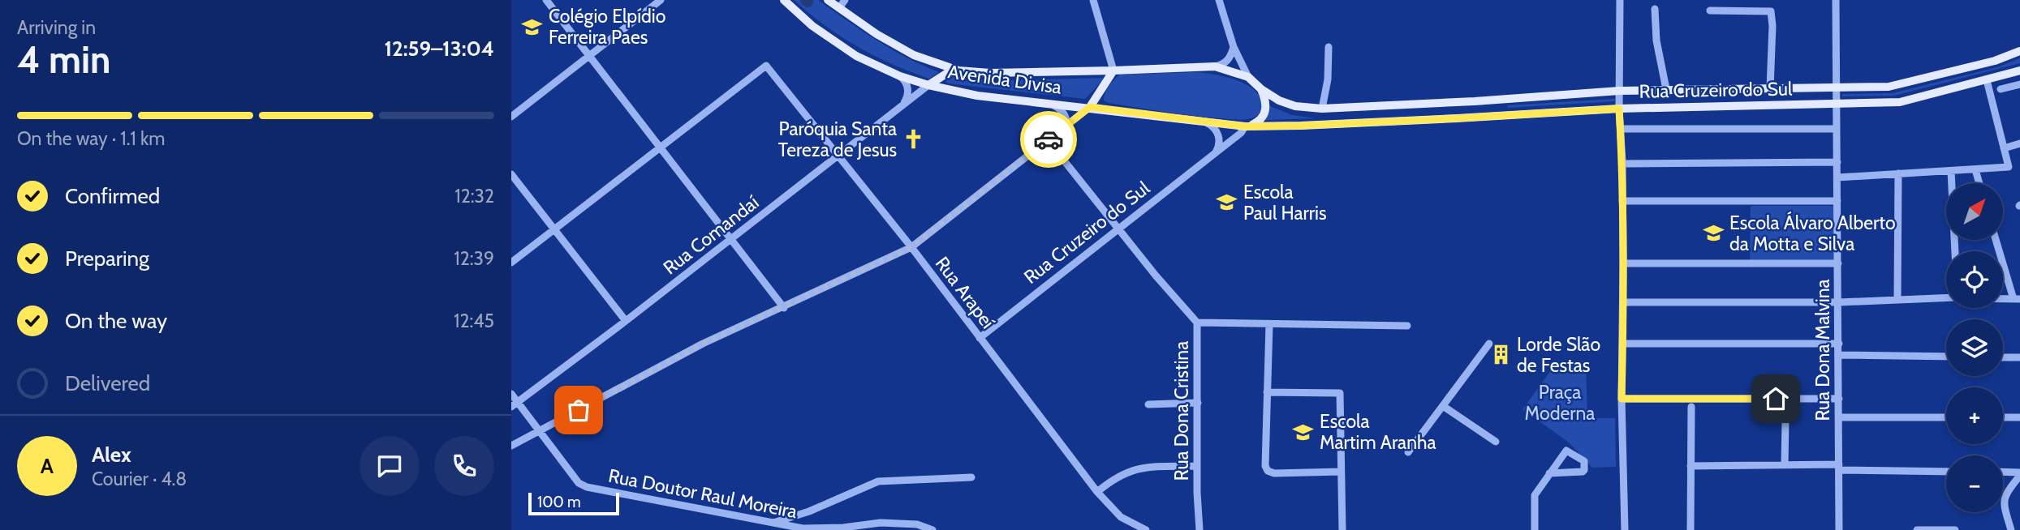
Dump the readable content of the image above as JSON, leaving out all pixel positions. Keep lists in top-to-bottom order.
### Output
{
  "streets": {
    "main road": ["Avenida Divisa", "Rua Cruzeiro do Sul"],
    "street": [
      "Rua Comandaí",
      "Rua Arapeí",
      "Rua Dona Malvina",
      "Rua Dona Cristina",
      "Rua Doutor Raul Moreira"
    ]
  },
  "crossings": [
    ["Avenida Divisa", "Rua Cruzeiro do Sul"],
    ["Avenida Divisa", "Rua Comandaí"],
    ["Rua Cruzeiro do Sul", "Rua Arapeí"],
    ["Rua Cruzeiro do Sul", "Rua Dona Malvina"],
    ["Rua Cruzeiro do Sul", "Rua Dona Cristina"],
    ["Rua Comandaí", "Rua Arapeí"],
    ["Rua Comandaí", "Rua Doutor Raul Moreira"]
  ],
  "parks": ["Praça Moderna"],
  "places": {
    "school or university": [
      "Colégio Elpídio Ferreira Paes",
      "Escola Paul Harris",
      "Escola Álvaro Alberto da Motta e Silva",
      "Escola Martim Aranha"
    ],
    "church": ["Paróquia Santa Tereza de Jesus"],
    "building": ["Lorde Slão de Festas"]
  },
  "scale_bar": "100 m",
  "north": "top right",
  "page": {
    "heading": ["4 min", "Arriving in", "12:59–13:04"],
    "panel": ["Alex", "Courier · 4.8"],
    "bar": "On the way · 1.1 km",
    "list": [
      ["Confirmed", "12:32"],
      ["Preparing", "12:39"],
      ["On the way", "12:45"],
      "Delivered"
    ],
    "map_buttons": ["+", "−"],
    "round": "A",
    "scale": "100 m"
  }
}
